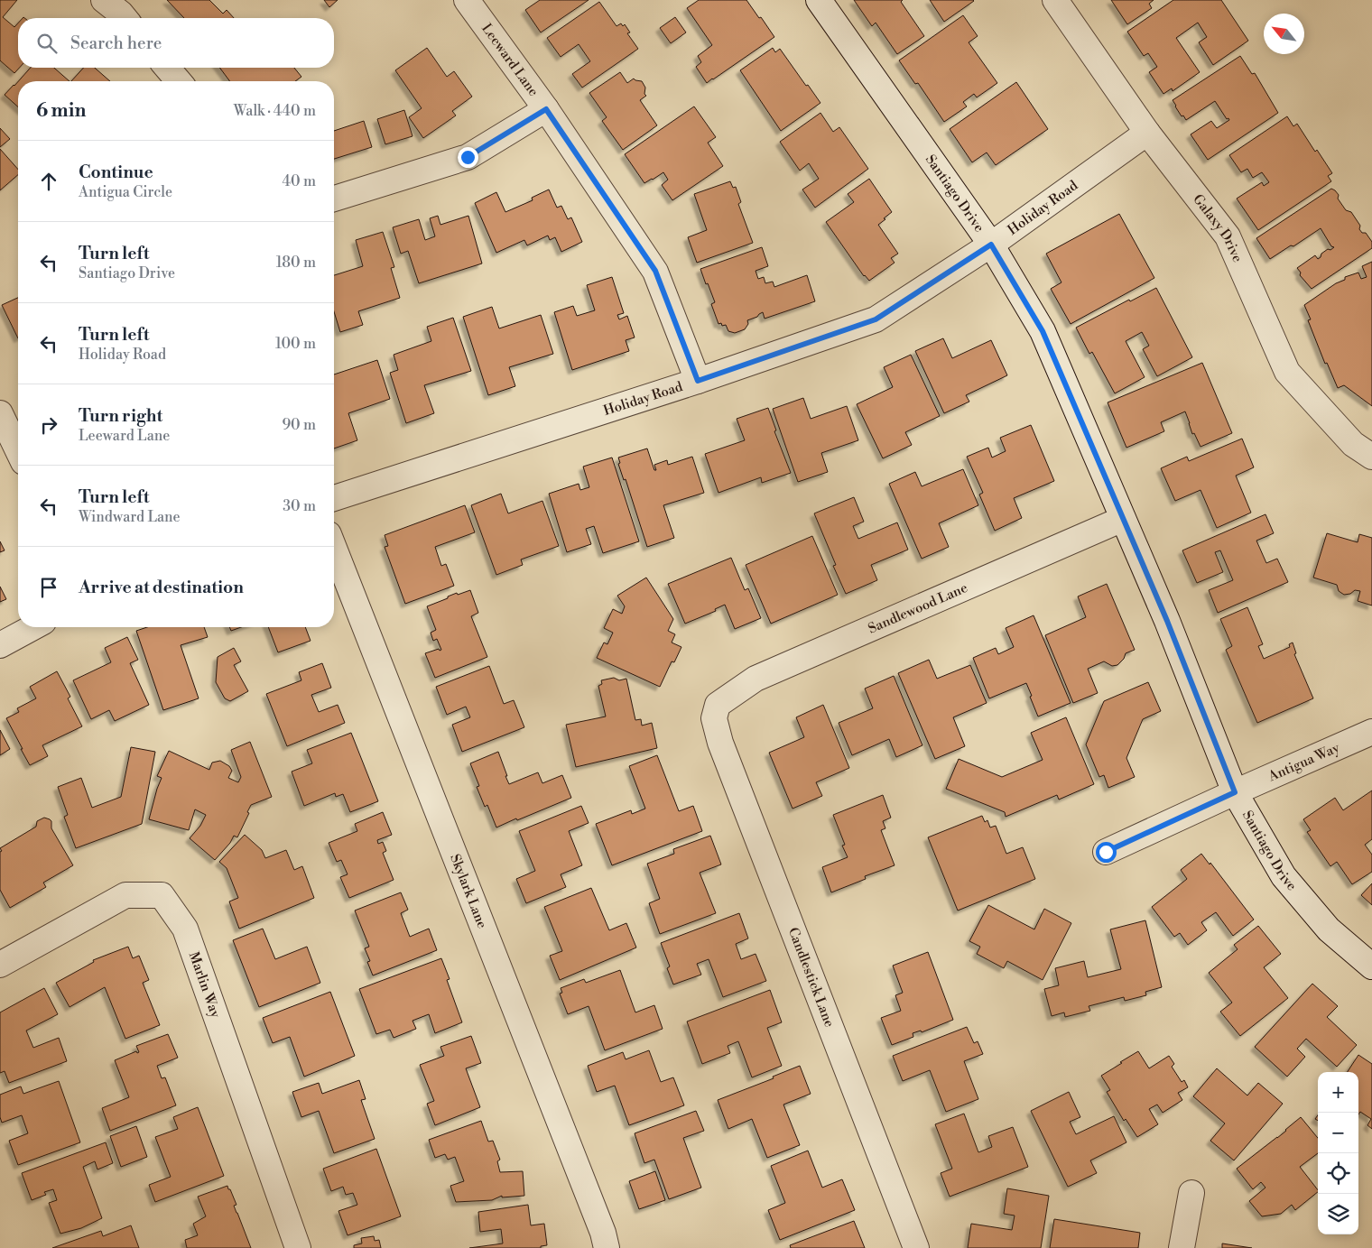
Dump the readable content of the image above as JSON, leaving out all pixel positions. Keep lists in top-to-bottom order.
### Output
{
  "streets": {
    "street": [
      "Leeward Lane",
      "Santiago Drive",
      "Holiday Road",
      "Galaxy Drive",
      "Sandlewood Lane",
      "Antigua Way",
      "Skylark Lane",
      "Candlestick Lane",
      "Marlin Way"
    ]
  },
  "crossings": [
    ["Leeward Lane", "Holiday Road"],
    ["Santiago Drive", "Holiday Road"],
    ["Santiago Drive", "Sandlewood Lane"],
    ["Santiago Drive", "Antigua Way"],
    ["Holiday Road", "Galaxy Drive"],
    ["Sandlewood Lane", "Candlestick Lane"]
  ],
  "north": "top left",
  "page": {
    "search": "Search here",
    "heading": ["6 min", "Walk · 440 m"],
    "list": [
      ["Continue", "Antigua Circle", "40 m"],
      ["Turn left", "Santiago Drive", "180 m"],
      ["Turn left", "Holiday Road", "100 m"],
      ["Turn right", "Leeward Lane", "90 m"],
      ["Turn left", "Windward Lane", "30 m"],
      "Arrive at destination"
    ],
    "map_buttons": ["+", "−"]
  }
}
